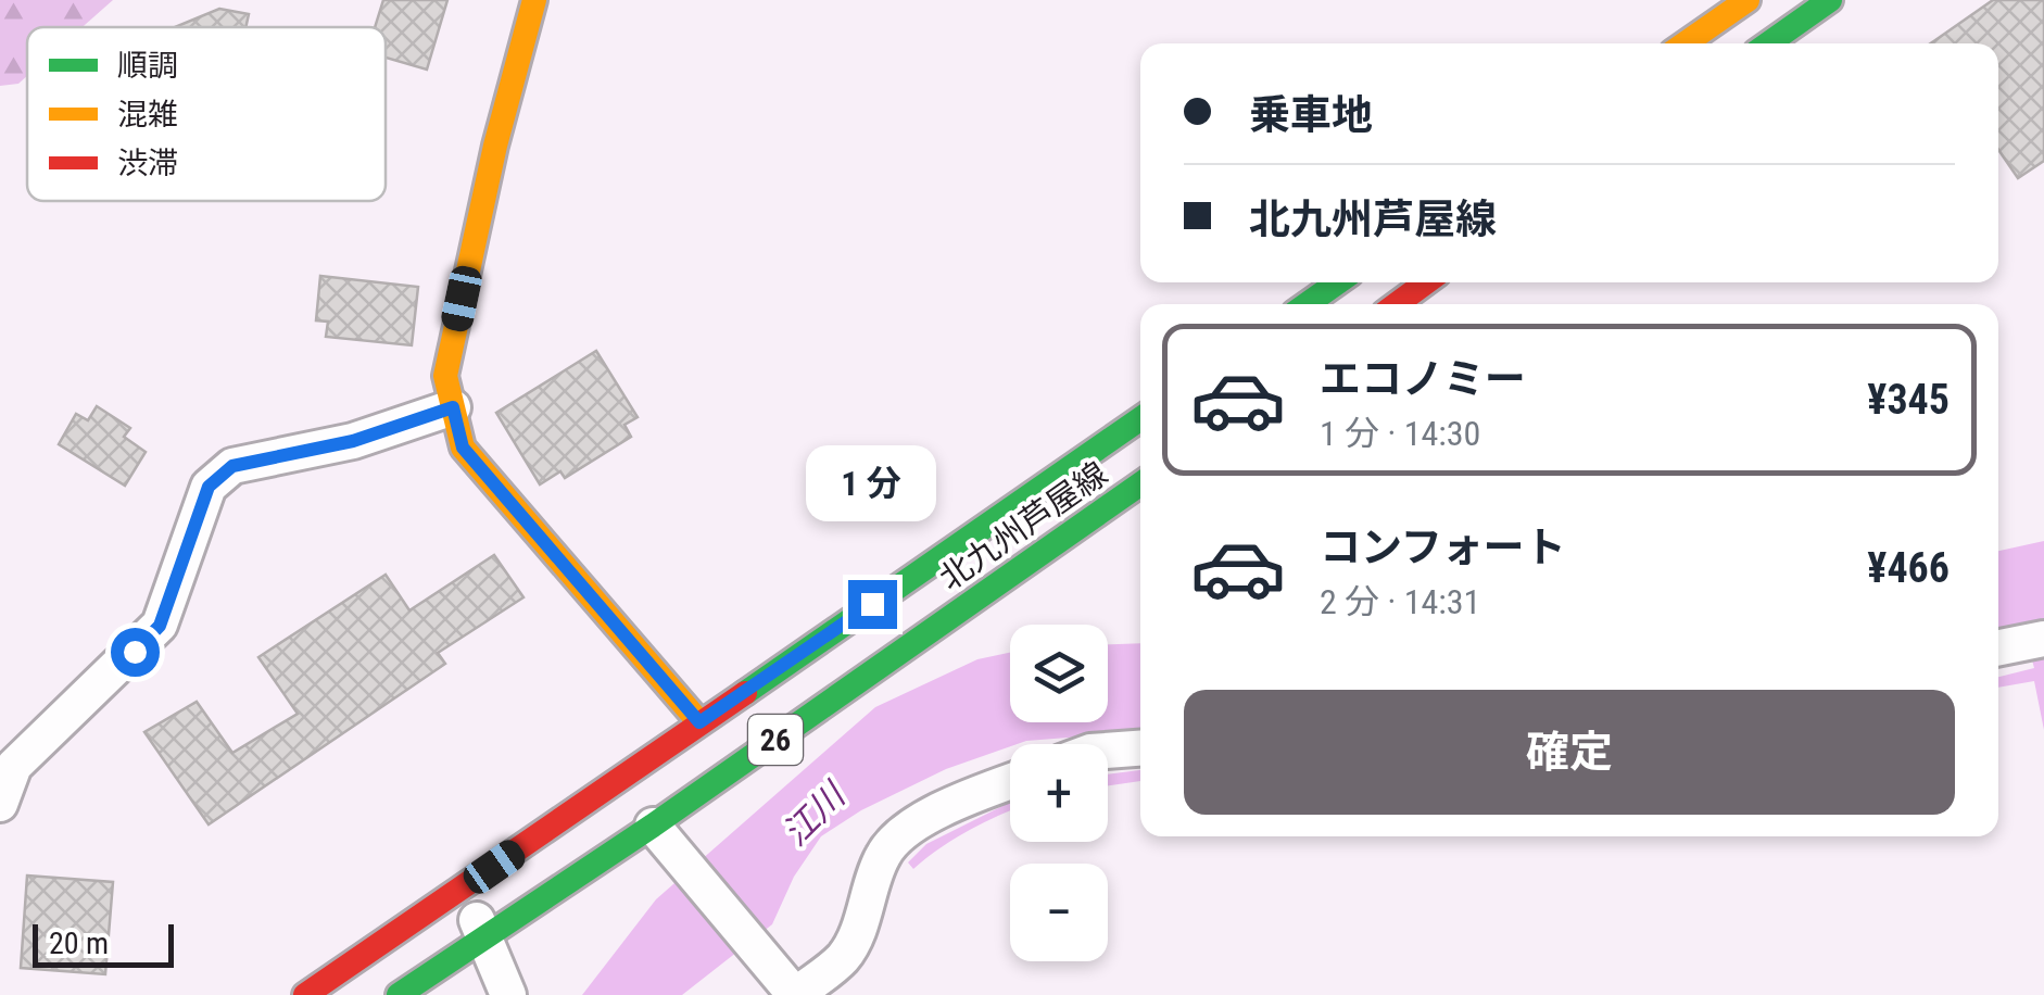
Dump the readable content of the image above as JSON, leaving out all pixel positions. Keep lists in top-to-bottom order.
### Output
{
  "streets": {
    "main road": ["北九州芦屋線", "26"]
  },
  "water": ["江川"],
  "legend": ["順調", "混雑", "渋滞"],
  "scale_bar": "20 m",
  "page": {
    "banner": ["乗車地", "北九州芦屋線"],
    "list": [
      {
        "name": "エコノミー",
        "note": "1 分 · 14:30",
        "value": "¥345"
      },
      {
        "name": "コンフォート",
        "note": "2 分 · 14:31",
        "value": "¥466"
      }
    ],
    "bubble": "1 分",
    "map_buttons": ["+", "−"],
    "buttons": "確定",
    "scale": "20 m"
  }
}
